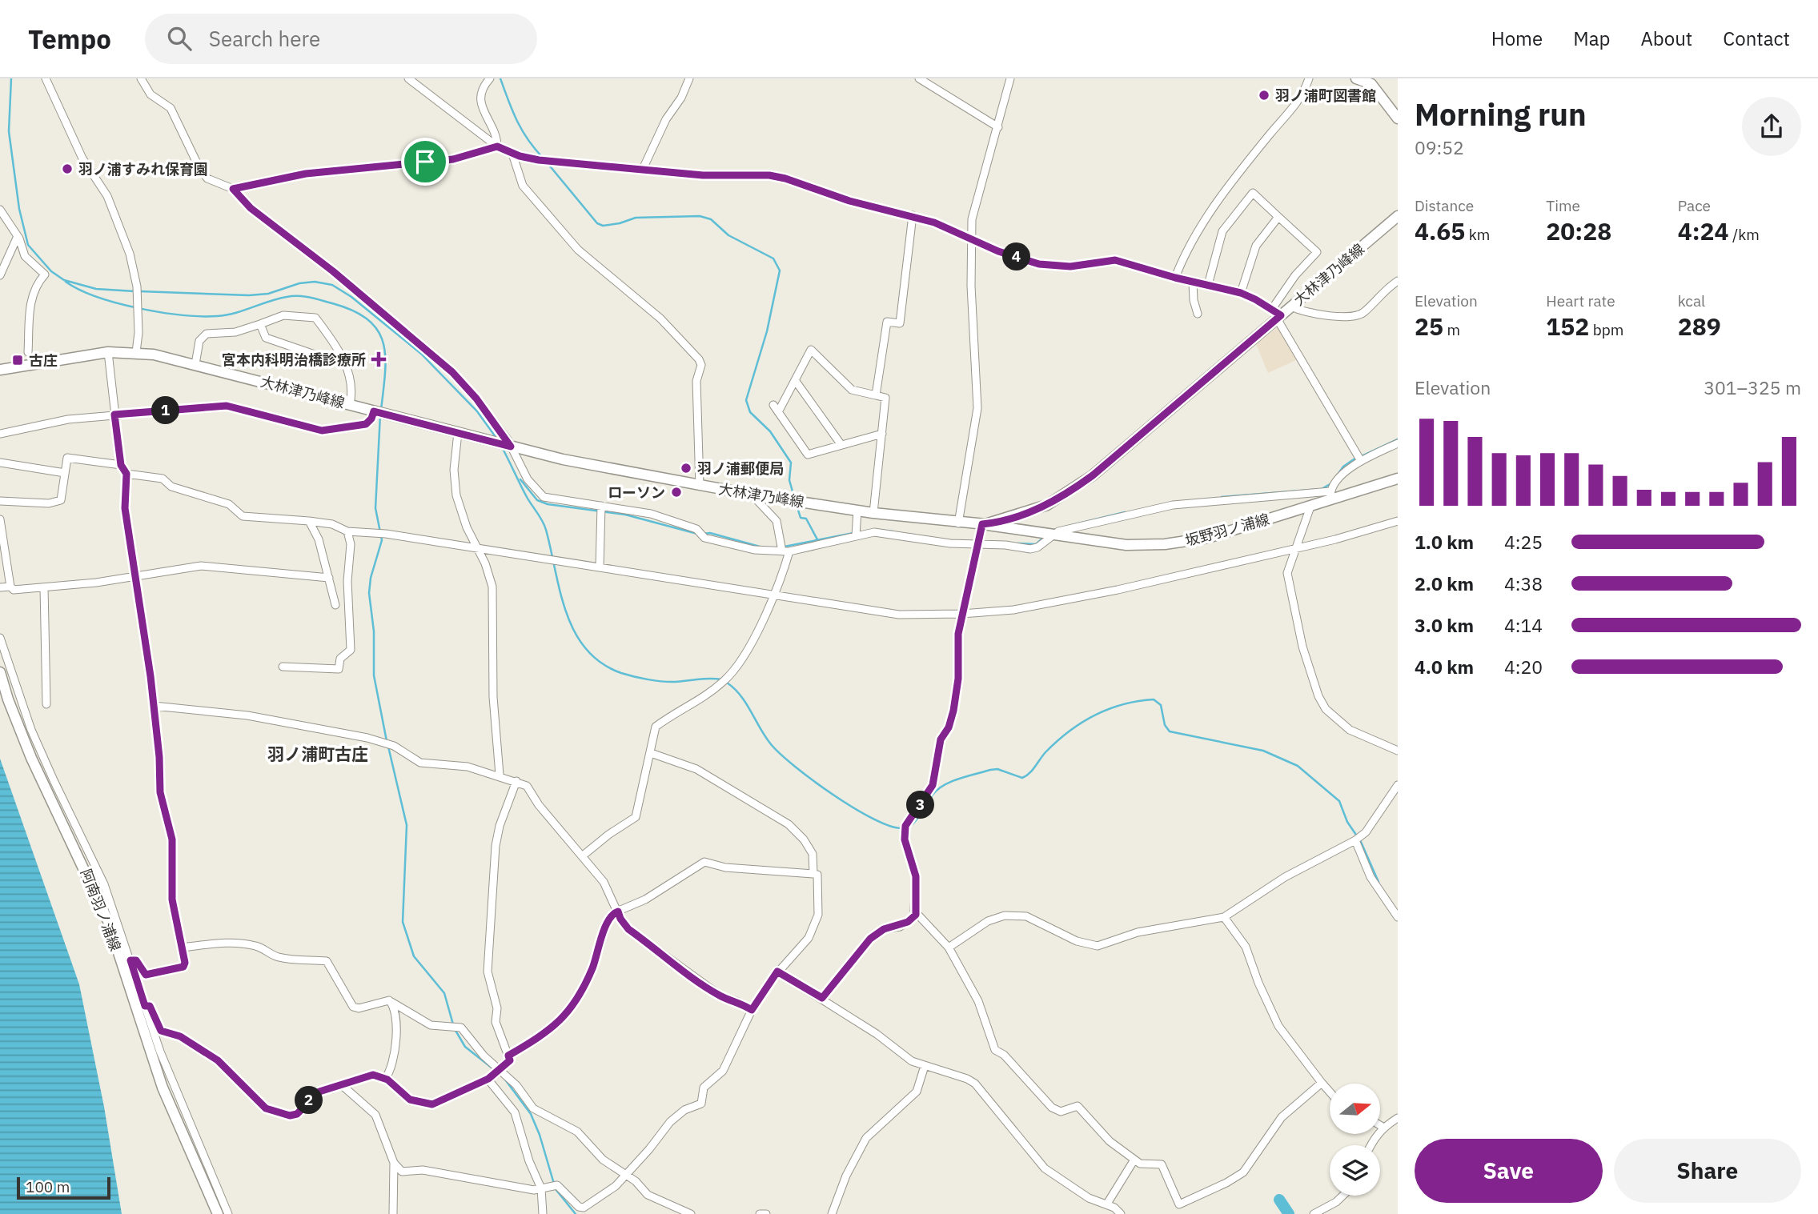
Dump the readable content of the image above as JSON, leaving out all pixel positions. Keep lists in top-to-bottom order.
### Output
{
  "streets": {
    "main road": ["大林津乃峰線", "坂野羽ノ浦線", "阿南羽ノ浦線"]
  },
  "crossings": [
    ["大林津乃峰線", "坂野羽ノ浦線"]
  ],
  "districts": ["羽ノ浦町古庄"],
  "places": {
    "other": [
      "羽ノ浦町図書館",
      "羽ノ浦すみれ保育園",
      "羽ノ浦郵便局",
      "ローソン"
    ],
    "health": ["宮本内科明治橋診療所"],
    "transit": ["古庄"]
  },
  "scale_bar": "100 m",
  "north": "right",
  "page": {
    "header": "Tempo",
    "search": "Search here",
    "nav": [
      "Home",
      "Map",
      "About",
      "Contact"
    ],
    "heading": ["Morning run", "09:52"],
    "stats": [
      ["Distance", "4.65 km"],
      ["Time", "20:28"],
      ["Pace", "4:24 /km"],
      ["Elevation", "25 m"],
      ["Heart rate", "152 bpm"],
      ["kcal", "289"]
    ],
    "pins": [
      "4",
      "1",
      "3",
      "2"
    ],
    "chart": ["Elevation", "301–325 m"],
    "list": [
      {
        "name": "1.0 km",
        "note": "4:25"
      },
      {
        "name": "2.0 km",
        "note": "4:38"
      },
      {
        "name": "3.0 km",
        "note": "4:14"
      },
      {
        "name": "4.0 km",
        "note": "4:20"
      }
    ],
    "buttons": ["Save", "Share"],
    "scale": "100 m"
  }
}
